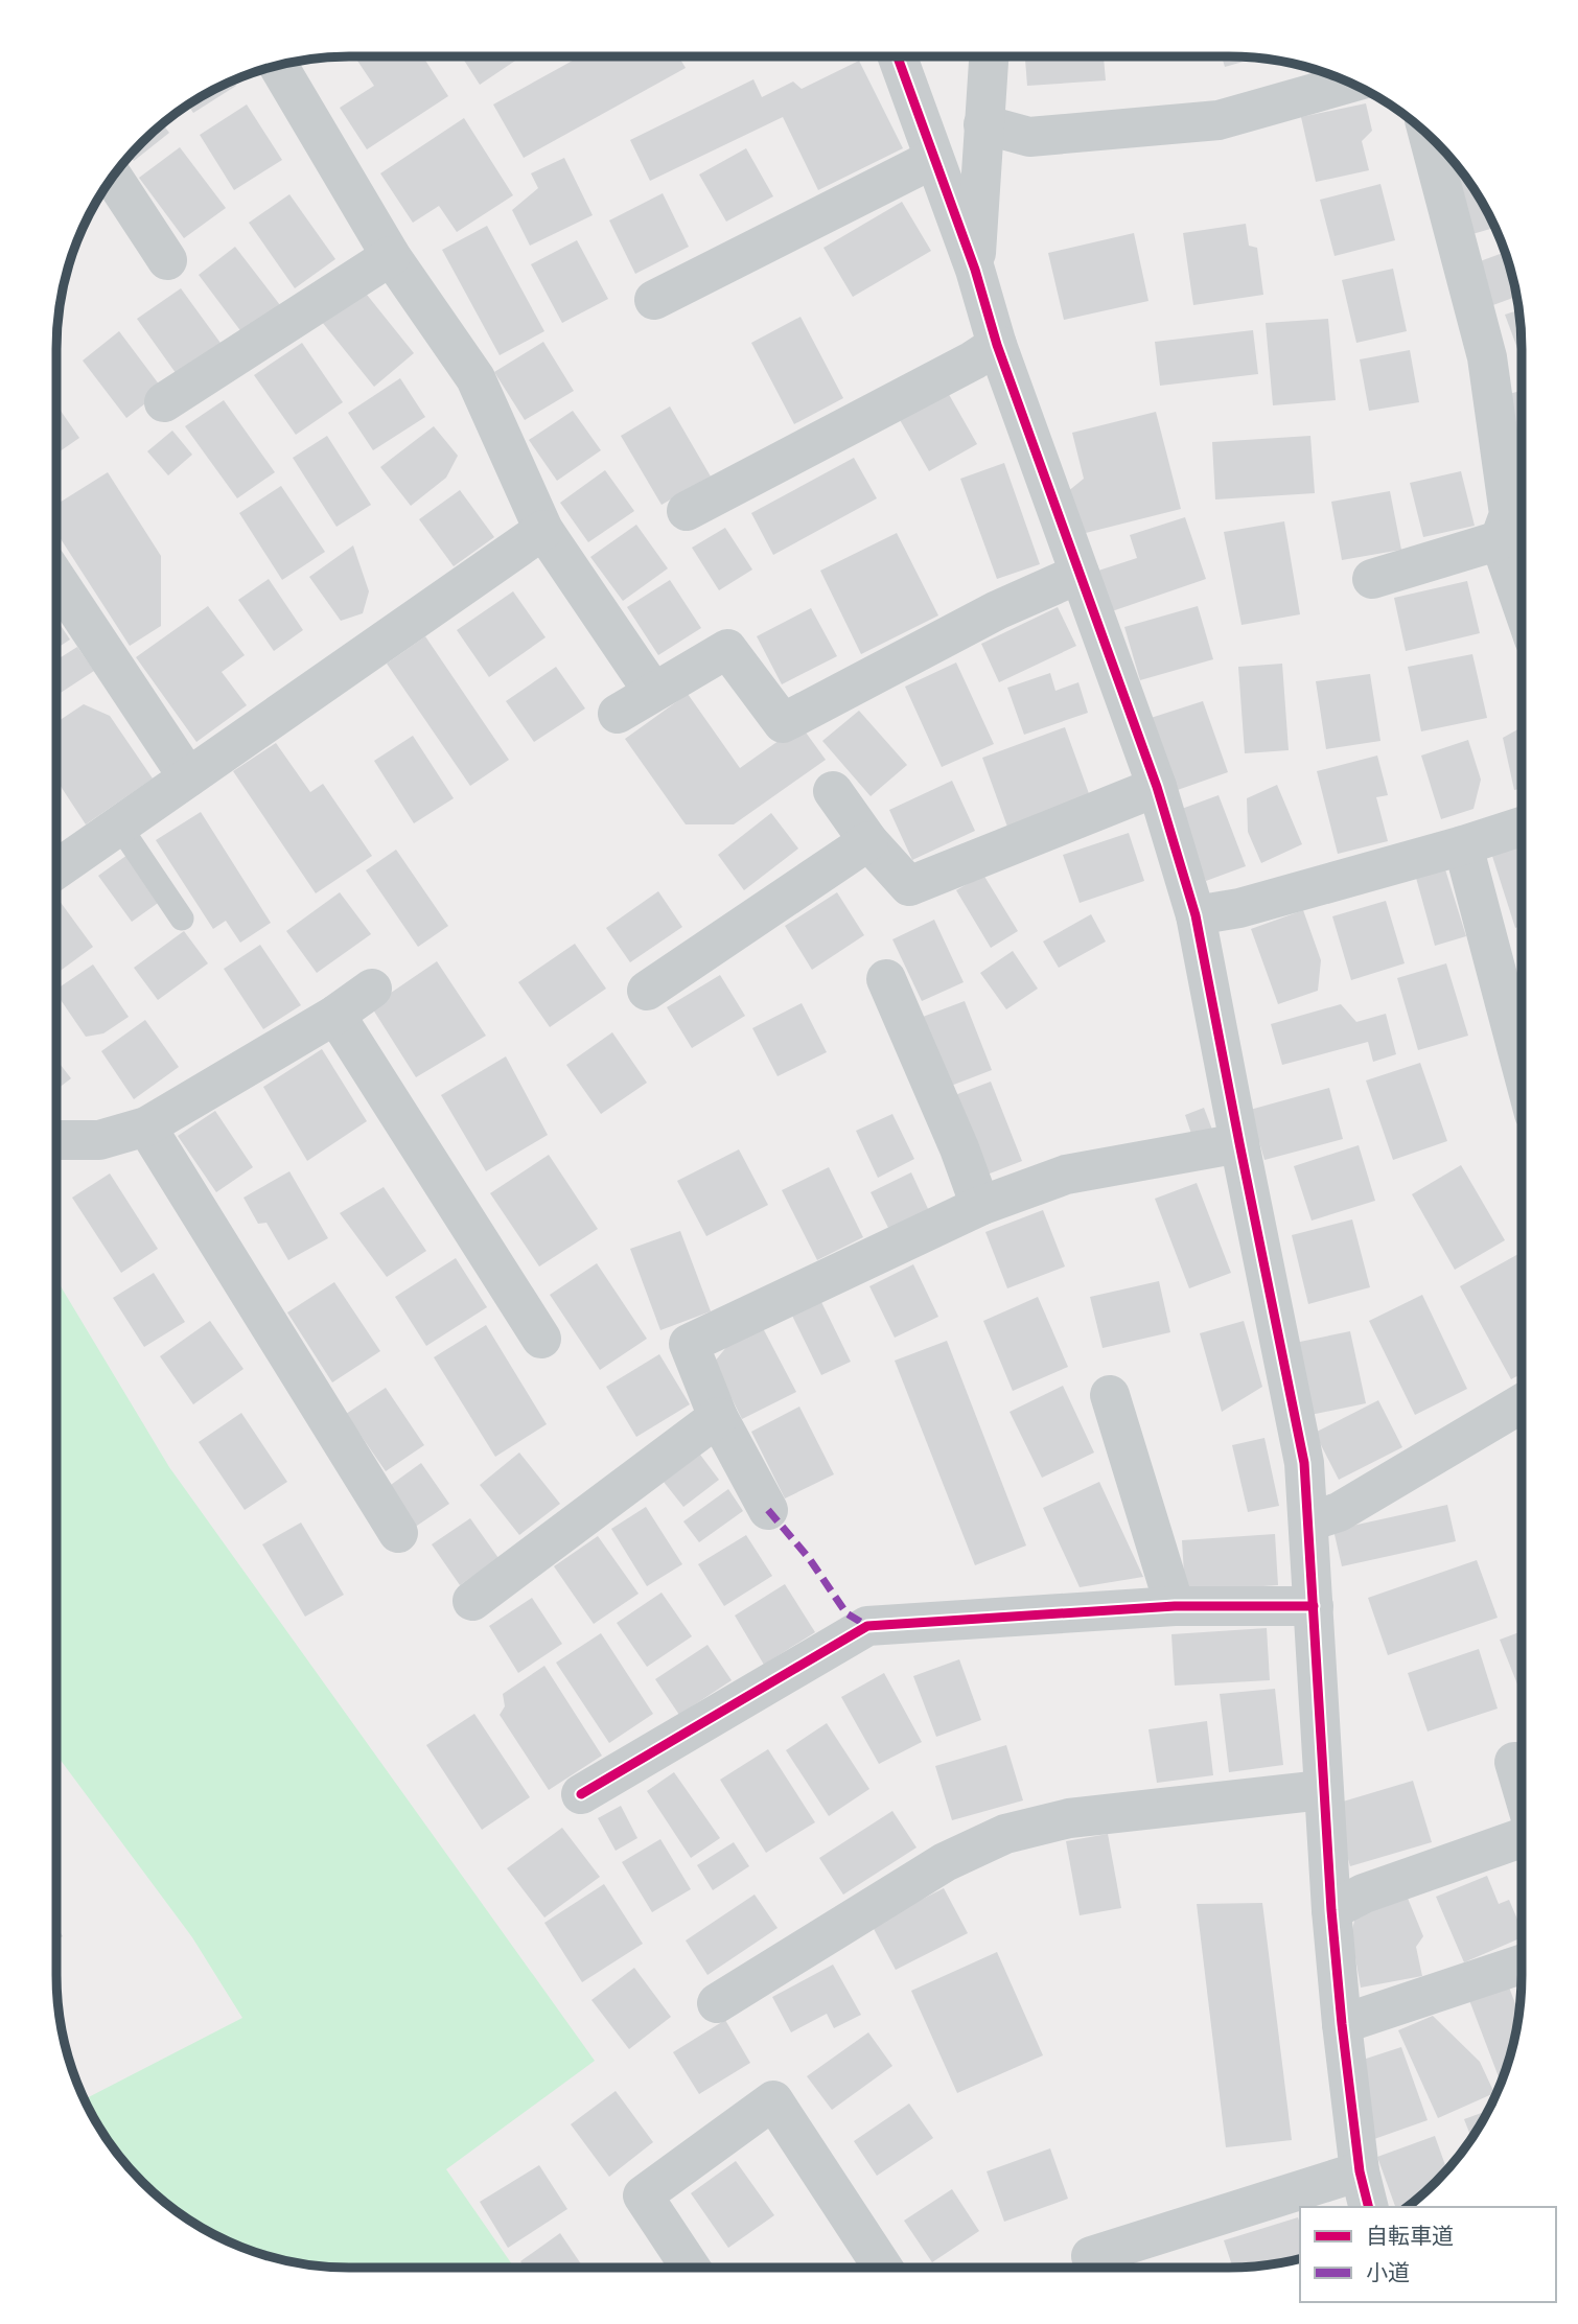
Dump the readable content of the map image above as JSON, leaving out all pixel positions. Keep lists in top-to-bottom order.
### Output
{
  "legend": ["自転車道", "小道"]
}
